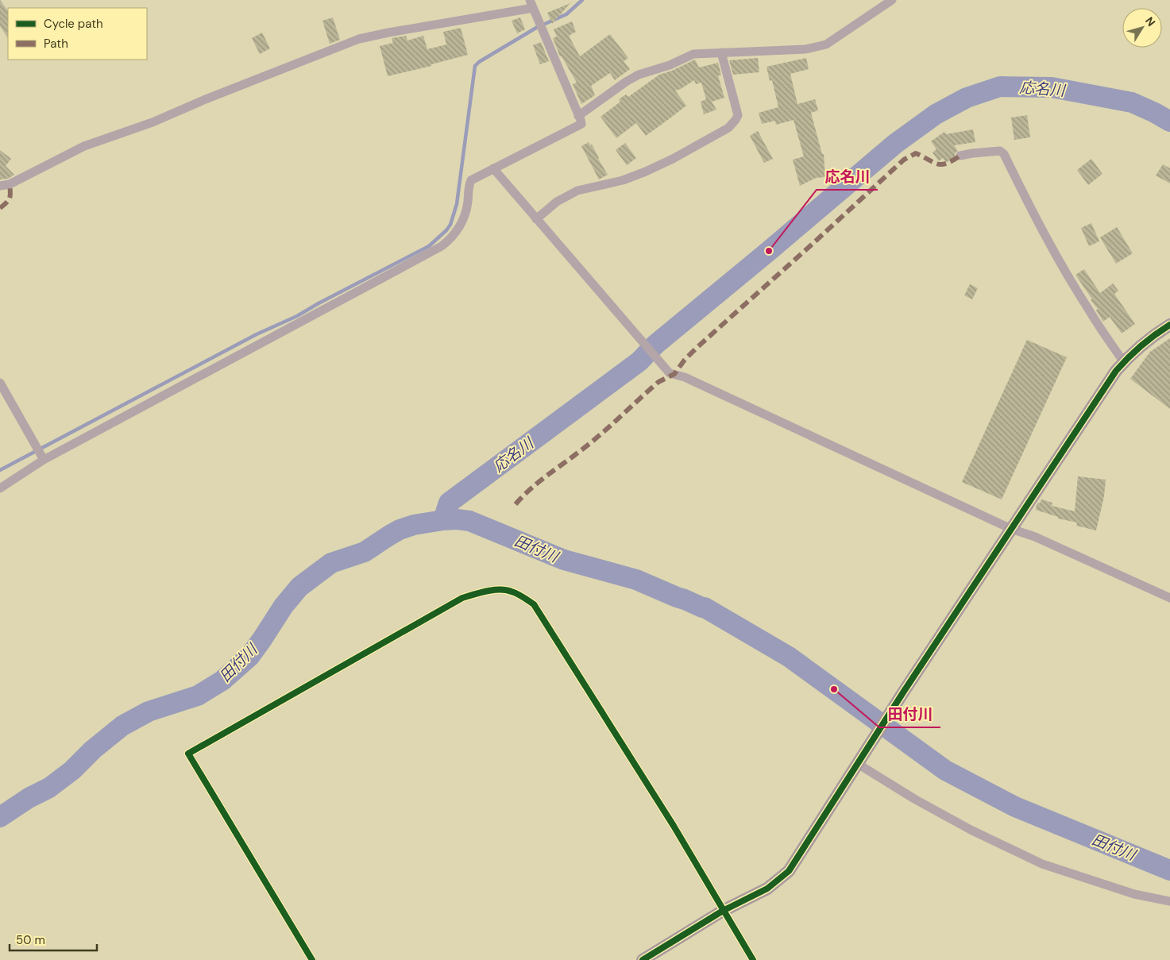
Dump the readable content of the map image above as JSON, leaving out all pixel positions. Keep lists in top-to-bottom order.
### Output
{
  "water": ["応名川", "田付川"],
  "places": ["応名川", "田付川"],
  "legend": ["Cycle path", "Path"],
  "scale_bar": "50 m",
  "north": "top right"
}
